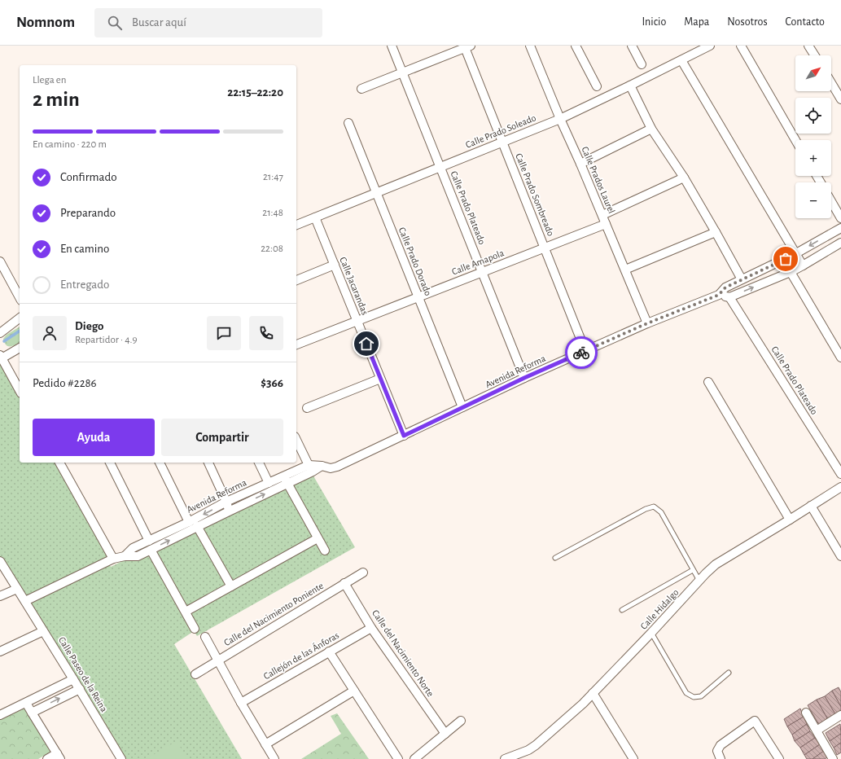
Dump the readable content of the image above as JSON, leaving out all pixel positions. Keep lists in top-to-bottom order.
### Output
{
  "streets": {
    "street": [
      "Calle Prado Soleado",
      "Calle Prados Laurel",
      "Calle Prado Sombreado",
      "Calle Prado Plateado",
      "Calle Prado Dorado",
      "Calle Amapola",
      "Calle Jacarandas",
      "Avenida Reforma",
      "Calle Hidalgo",
      "Calle del Nacimiento Poniente",
      "Calle del Nacimiento Norte",
      "Callejón de las Ánforas",
      "Calle Paseo de la Reina"
    ]
  },
  "crossings": [
    ["Calle Prado Soleado", "Calle Prados Laurel"],
    ["Calle Prado Soleado", "Calle Prado Sombreado"],
    ["Calle Prado Soleado", "Calle Prado Plateado"],
    ["Calle Prado Soleado", "Calle Prado Dorado"],
    ["Calle Prado Soleado", "Calle Jacarandas"],
    ["Calle Prados Laurel", "Calle Amapola"],
    ["Calle Prados Laurel", "Avenida Reforma"],
    ["Calle Prado Sombreado", "Calle Amapola"],
    ["Calle Prado Sombreado", "Avenida Reforma"],
    ["Calle Prado Plateado", "Calle Amapola"],
    ["Calle Prado Plateado", "Avenida Reforma"],
    ["Calle Prado Dorado", "Calle Amapola"],
    ["Calle Prado Dorado", "Avenida Reforma"],
    ["Calle Amapola", "Calle Jacarandas"],
    ["Calle Jacarandas", "Avenida Reforma"],
    ["Avenida Reforma", "Calle Paseo de la Reina"],
    ["Calle del Nacimiento Poniente", "Calle del Nacimiento Norte"],
    ["Calle del Nacimiento Norte", "Callejón de las Ánforas"]
  ],
  "north": "top right",
  "page": {
    "header": "Nomnom",
    "search": "Buscar aquí",
    "nav": [
      "Inicio",
      "Mapa",
      "Nosotros",
      "Contacto"
    ],
    "map_buttons": ["+", "−"],
    "heading": ["2 min", "Llega en", "22:15–22:20"],
    "panel": [
      "Diego",
      "Repartidor · 4.9",
      "Pedido #2286",
      "$366"
    ],
    "bar": "En camino · 220 m",
    "list": [
      ["Confirmado", "21:47"],
      ["Preparando", "21:48"],
      ["En camino", "22:08"],
      "Entregado"
    ],
    "buttons": ["Ayuda", "Compartir"]
  }
}
